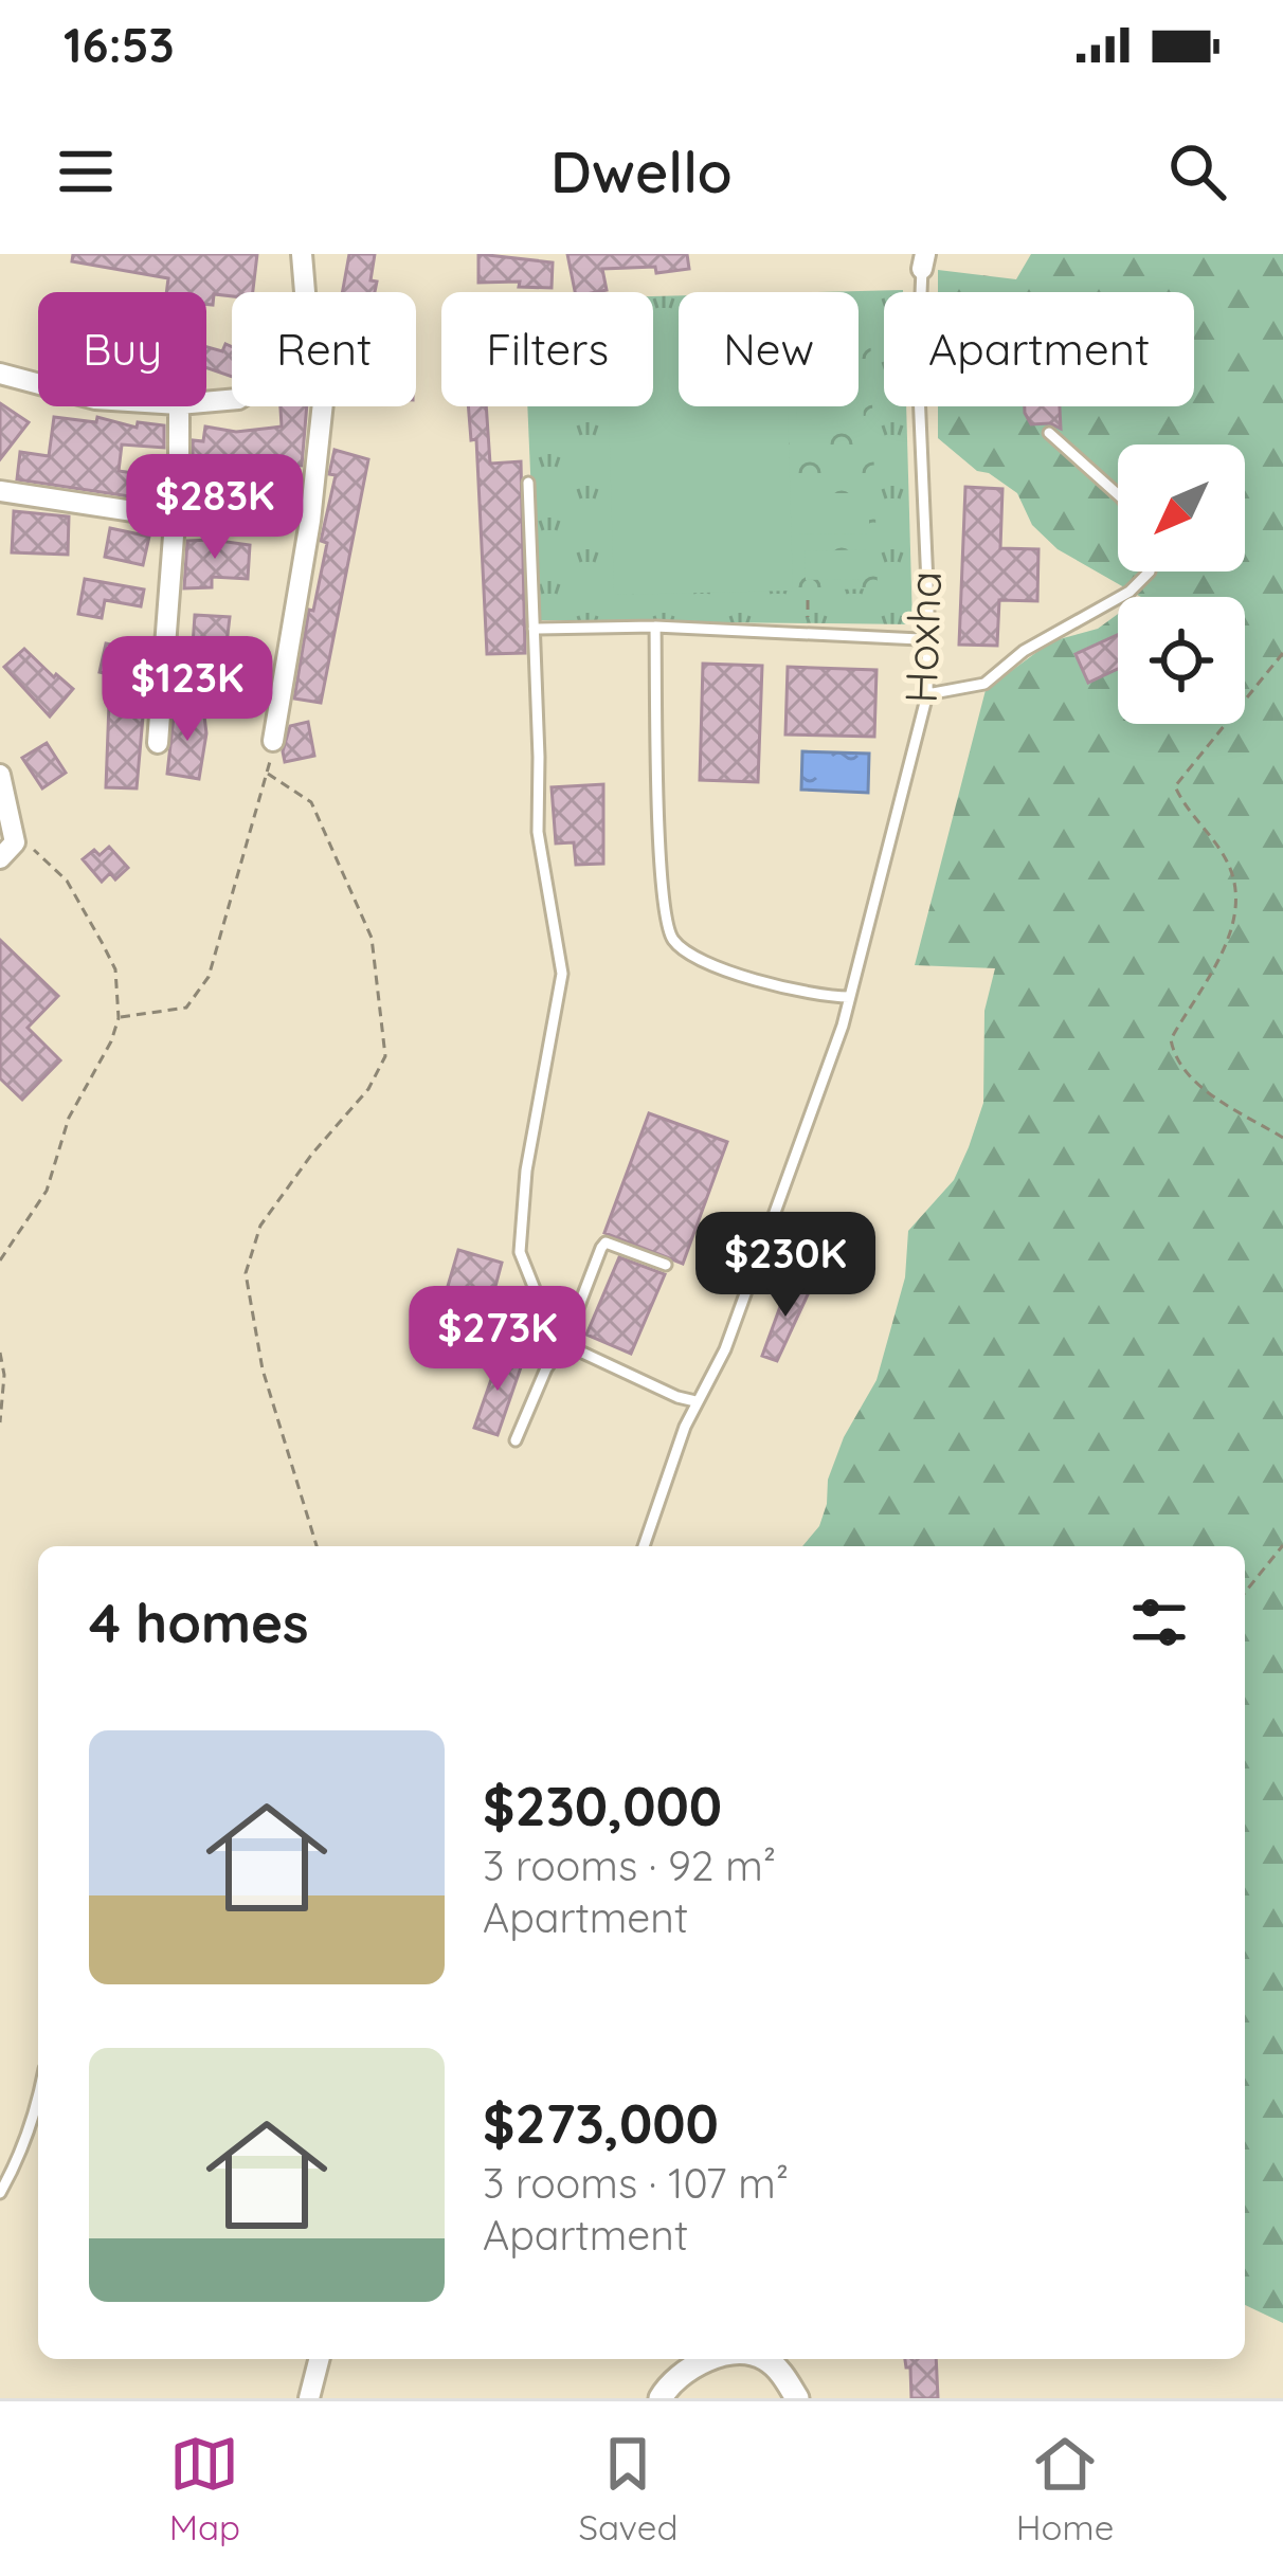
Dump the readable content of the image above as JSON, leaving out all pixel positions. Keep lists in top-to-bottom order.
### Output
{
  "streets": {
    "lane": ["Hoxha"]
  },
  "north": "bottom left",
  "page": {
    "status": "16:53",
    "header": "Dwello",
    "chip": [
      "Buy",
      "Rent",
      "Filters",
      "New",
      "Apartment"
    ],
    "price": [
      "$283K",
      "$123K",
      "$230K",
      "$273K"
    ],
    "heading": "4 homes",
    "list": [
      {
        "name": "$230,000",
        "note": "3 rooms · 92 m² · Apartment"
      },
      {
        "name": "$273,000",
        "note": "3 rooms · 107 m² · Apartment"
      }
    ],
    "tabs": ["Map", "Saved", "Home"]
  }
}
